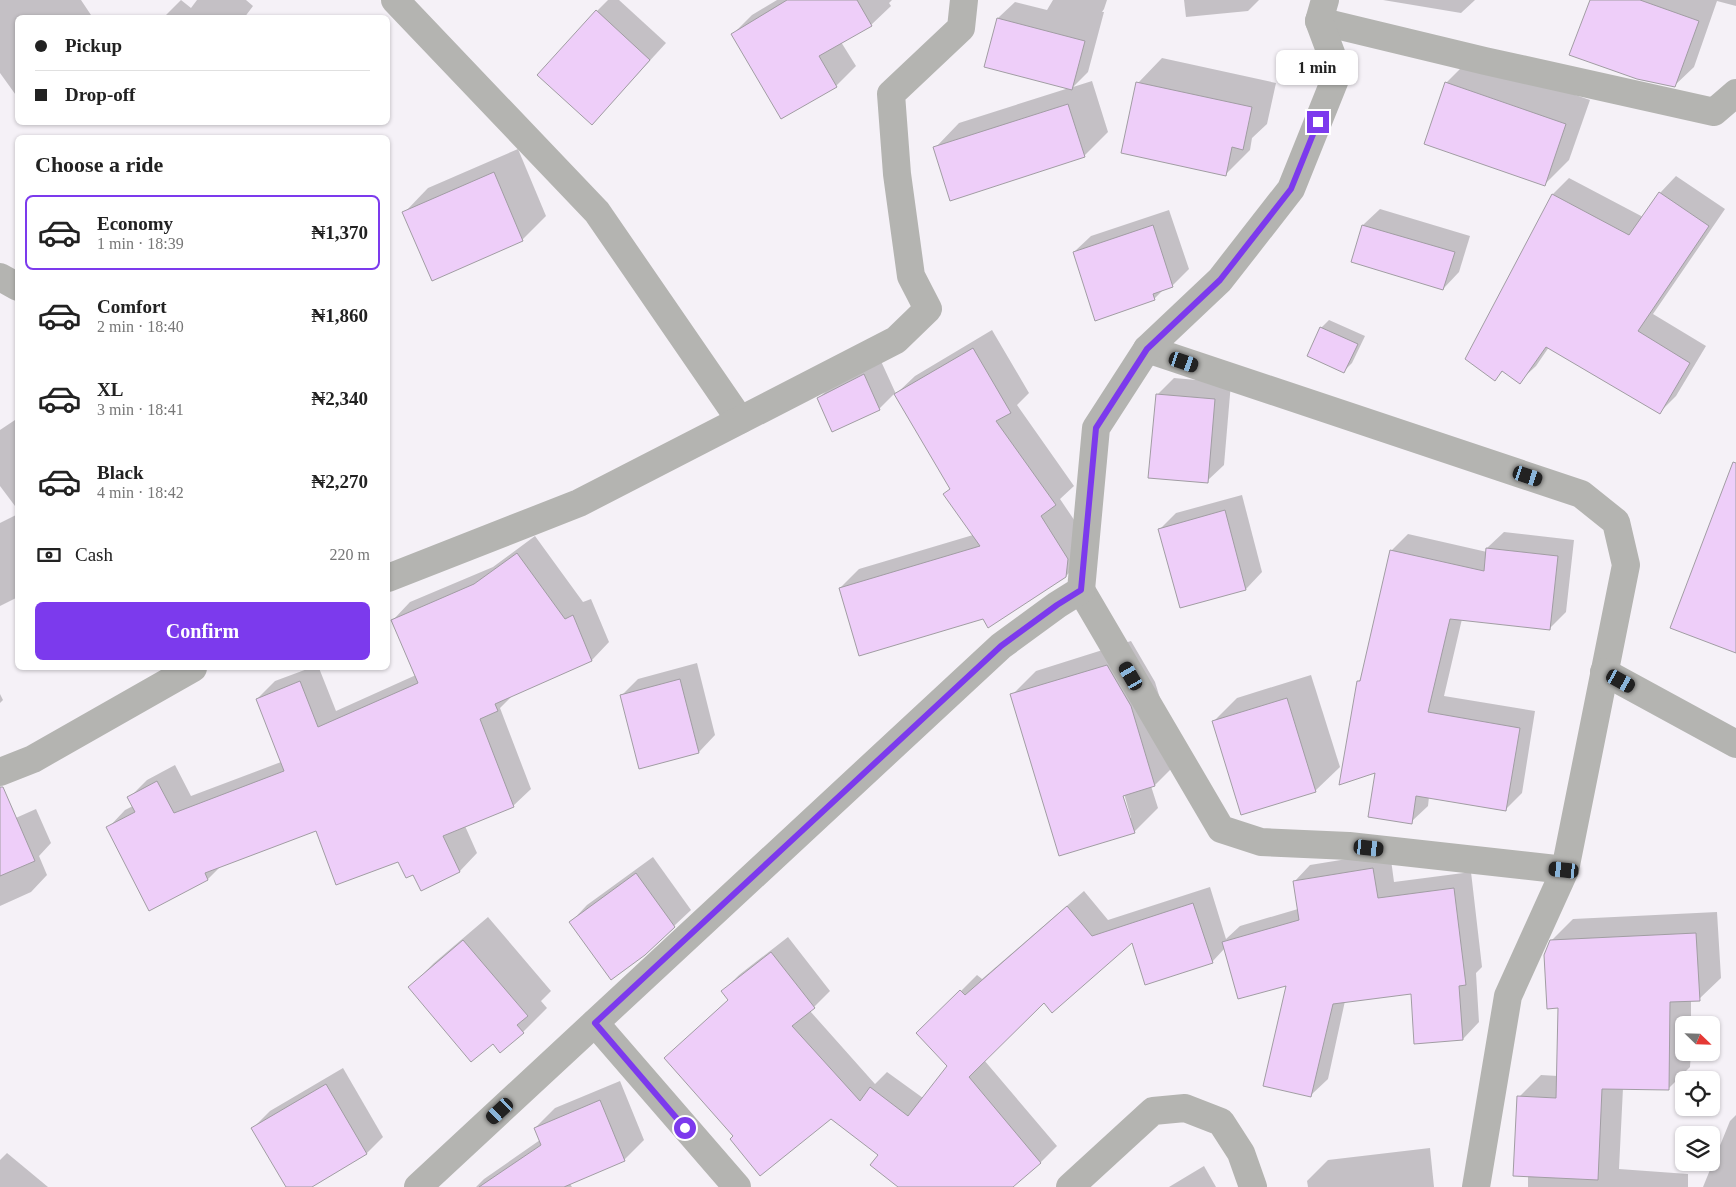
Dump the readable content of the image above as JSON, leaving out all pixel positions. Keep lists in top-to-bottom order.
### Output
{
  "north": "bottom right",
  "page": {
    "banner": ["Pickup", "Drop-off"],
    "bubble": "1 min",
    "heading": "Choose a ride",
    "list": [
      {
        "name": "Economy",
        "note": "1 min · 18:39",
        "value": "₦1,370"
      },
      {
        "name": "Comfort",
        "note": "2 min · 18:40",
        "value": "₦1,860"
      },
      {
        "name": "XL",
        "note": "3 min · 18:41",
        "value": "₦2,340"
      },
      {
        "name": "Black",
        "note": "4 min · 18:42",
        "value": "₦2,270"
      }
    ],
    "pay": ["Cash", "220 m"],
    "buttons": "Confirm"
  }
}
